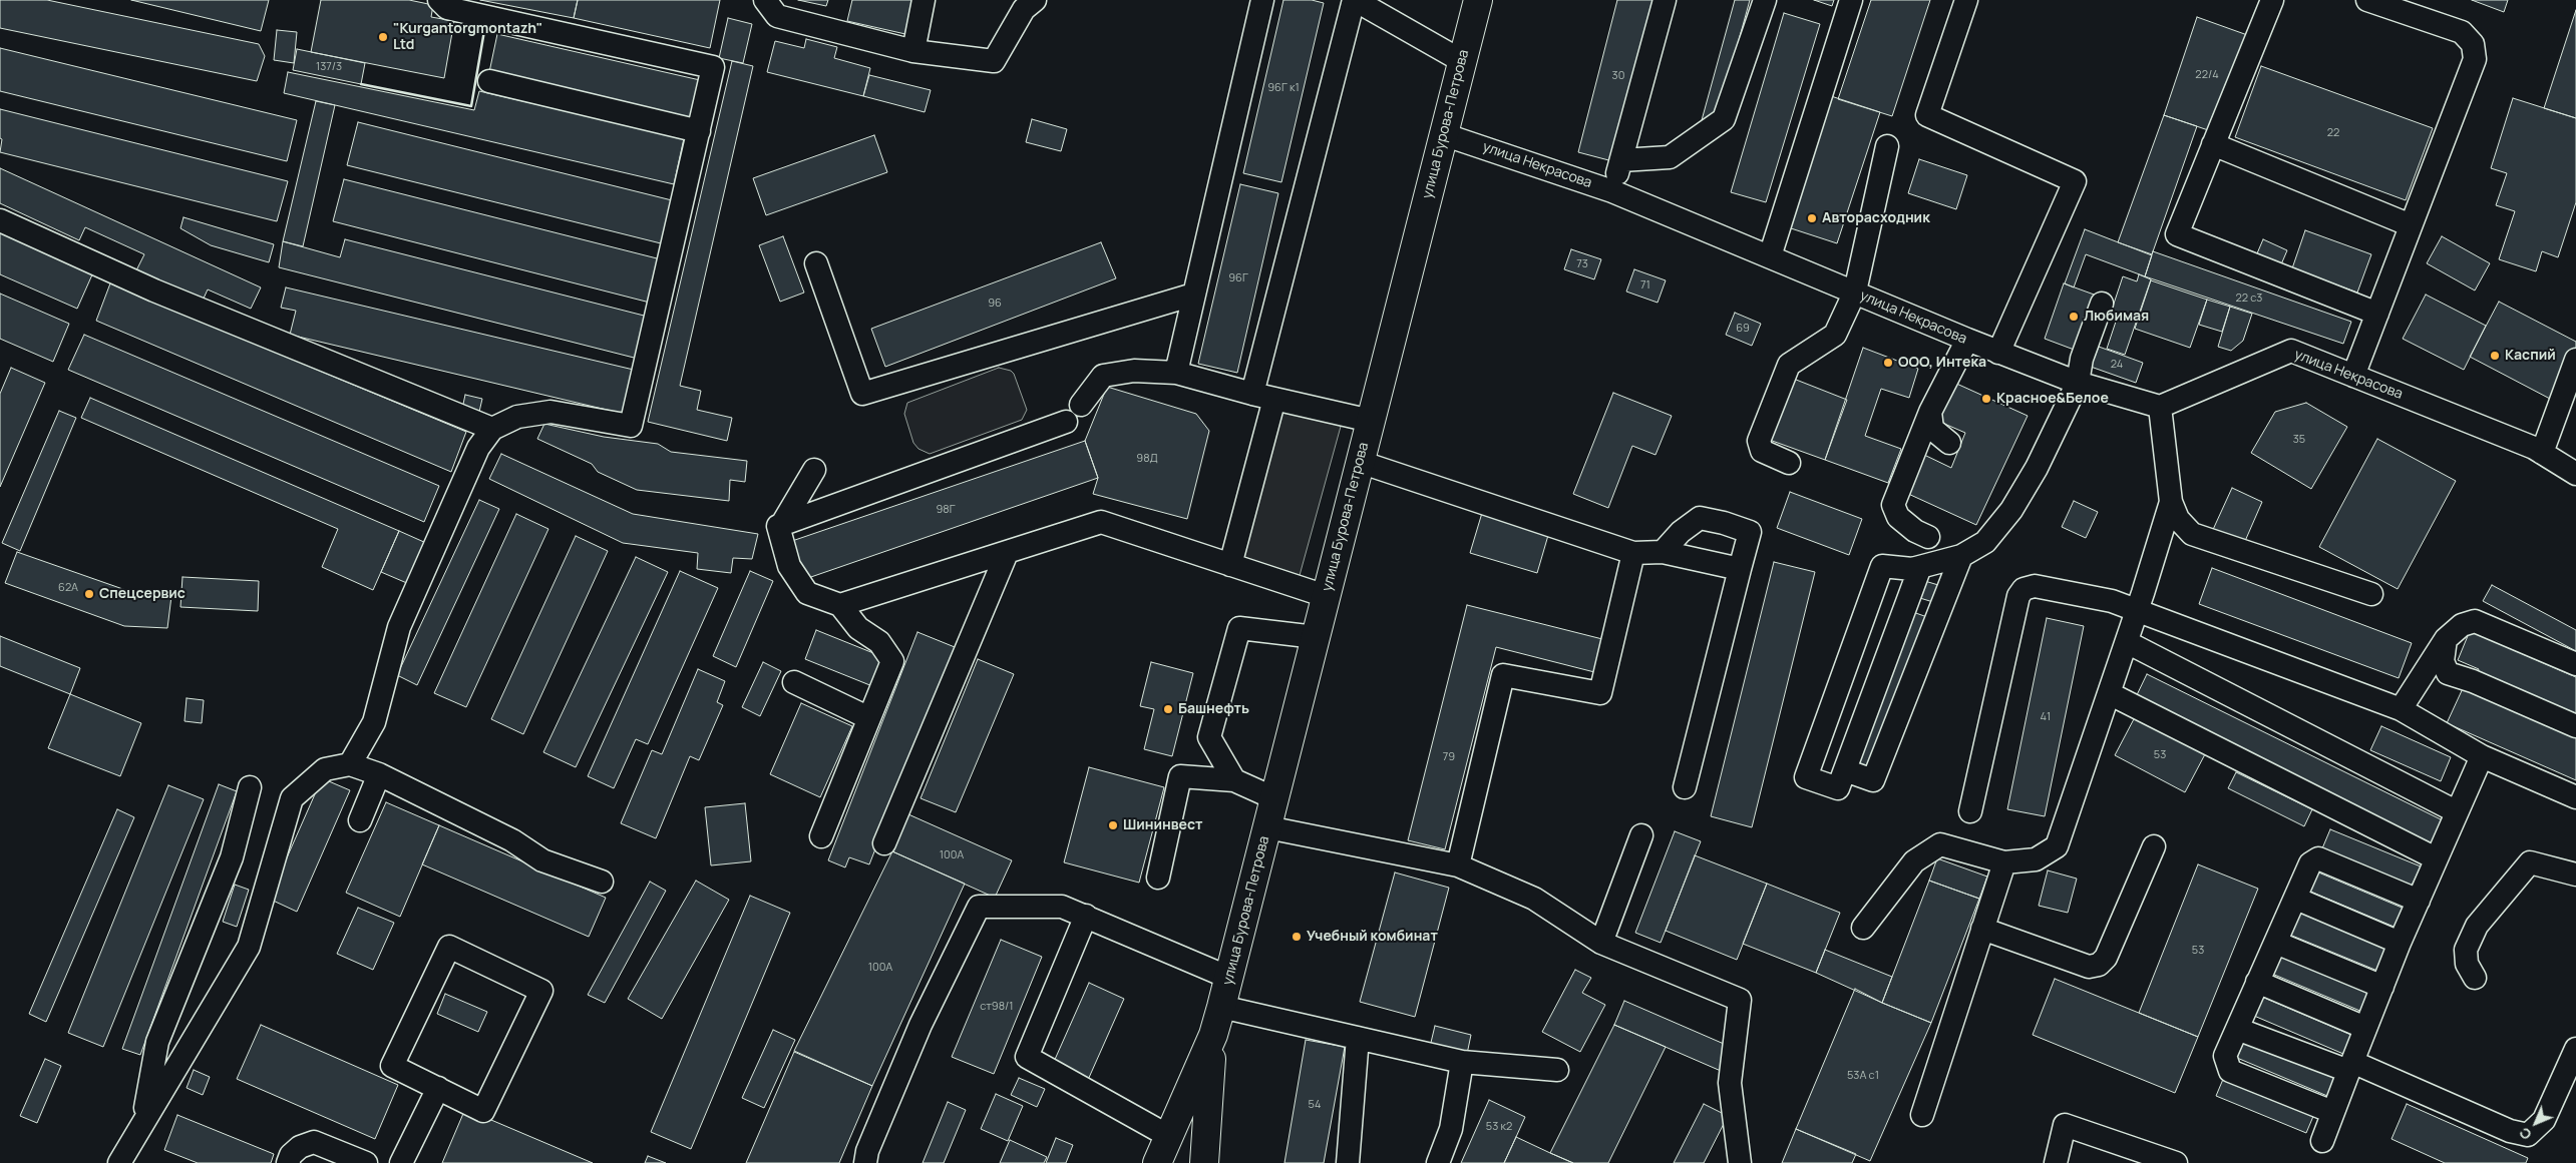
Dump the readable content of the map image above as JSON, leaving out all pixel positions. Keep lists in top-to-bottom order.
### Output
{
  "streets": {
    "main road": ["улица Бурова-Петрова"],
    "street": ["улица Некрасова"]
  },
  "crossings": [
    ["улица Бурова-Петрова", "улица Некрасова"]
  ],
  "places": [
    "\"Kurgantorgmontazh\" Ltd",
    "Авторасходник",
    "Любимая",
    "Каспий",
    "ООО, Интека",
    "Красное&Белое",
    "Спецсервис",
    "Башнефть",
    "Шининвест",
    "Учебный комбинат"
  ],
  "house_numbers": [
    "137/3",
    "22/4",
    "30",
    "96Г к1",
    "22",
    "73",
    "96Г",
    "71",
    "22 с3",
    "96",
    "69",
    "24",
    "35",
    "98Д",
    "98Г",
    "62А",
    "41",
    "53",
    "79",
    "100А",
    "53",
    "100А",
    "ст98/1",
    "53А с1",
    "54",
    "53 к2"
  ],
  "north": "bottom left"
}
